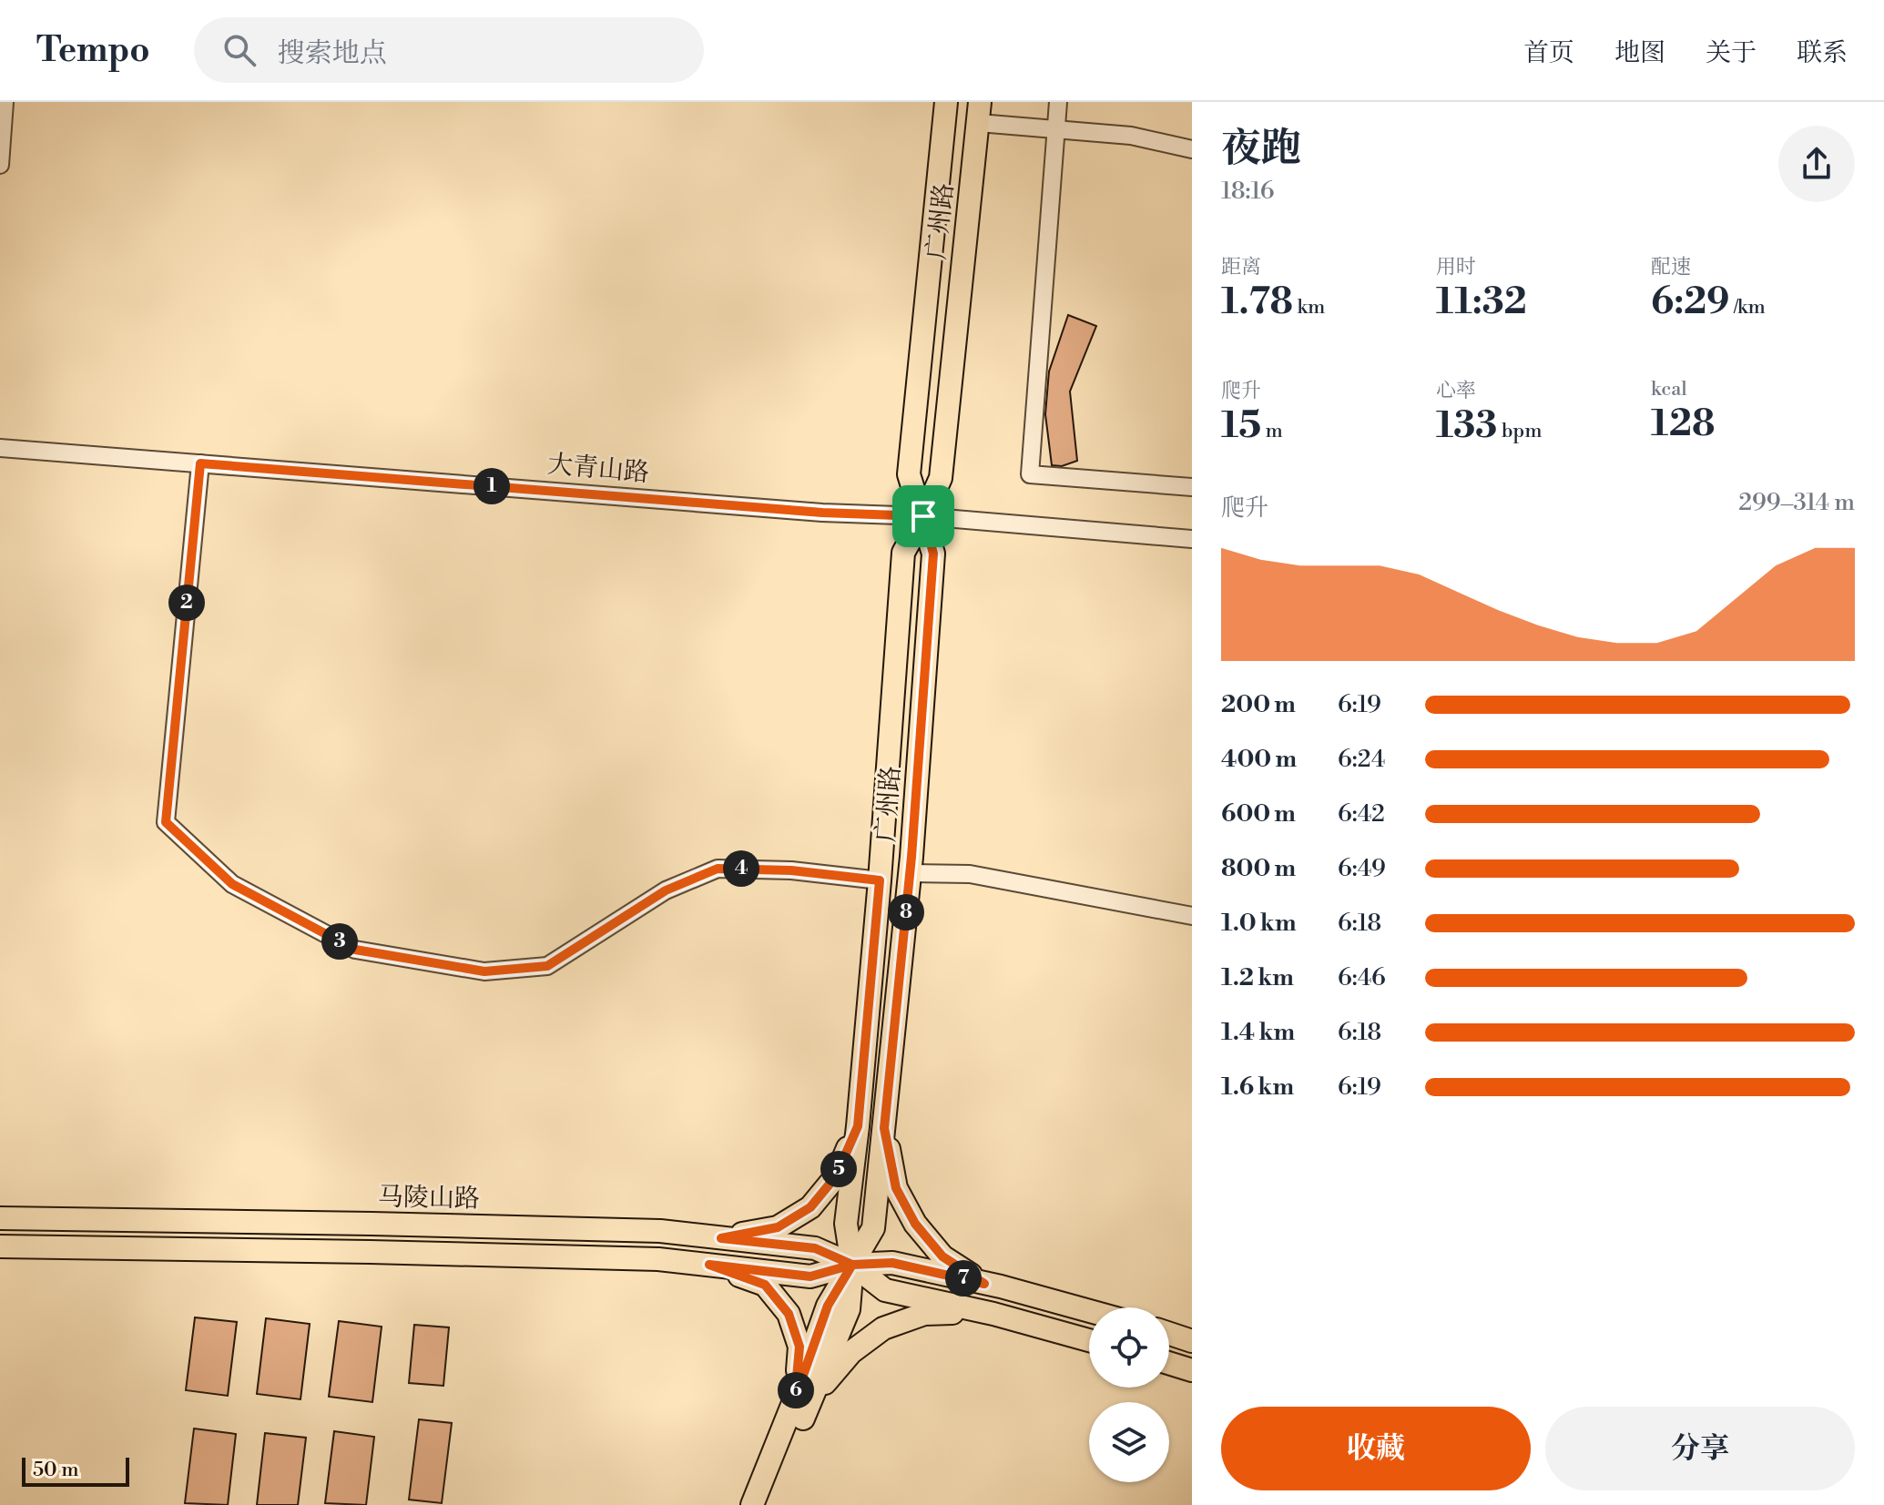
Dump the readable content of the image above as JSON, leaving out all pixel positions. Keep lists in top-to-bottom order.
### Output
{
  "streets": {
    "main road": ["广州路", "马陵山路"],
    "street": ["大青山路"]
  },
  "crossings": [
    ["广州路", "大青山路"],
    ["广州路", "马陵山路"]
  ],
  "scale_bar": "50 m",
  "page": {
    "header": "Tempo",
    "search": "搜索地点",
    "nav": [
      "首页",
      "地图",
      "关于",
      "联系"
    ],
    "heading": ["夜跑", "18:16"],
    "stats": [
      ["距离", "1.78 km"],
      ["用时", "11:32"],
      ["配速", "6:29 /km"],
      ["爬升", "15 m"],
      ["心率", "133 bpm"],
      ["kcal", "128"]
    ],
    "pins": [
      "1",
      "2",
      "4",
      "8",
      "3",
      "5",
      "7",
      "6"
    ],
    "chart": ["爬升", "299–314 m"],
    "list": [
      {
        "name": "200 m",
        "note": "6:19"
      },
      {
        "name": "400 m",
        "note": "6:24"
      },
      {
        "name": "600 m",
        "note": "6:42"
      },
      {
        "name": "800 m",
        "note": "6:49"
      },
      {
        "name": "1.0 km",
        "note": "6:18"
      },
      {
        "name": "1.2 km",
        "note": "6:46"
      },
      {
        "name": "1.4 km",
        "note": "6:18"
      },
      {
        "name": "1.6 km",
        "note": "6:19"
      }
    ],
    "buttons": ["收藏", "分享"],
    "scale": "50 m"
  }
}
